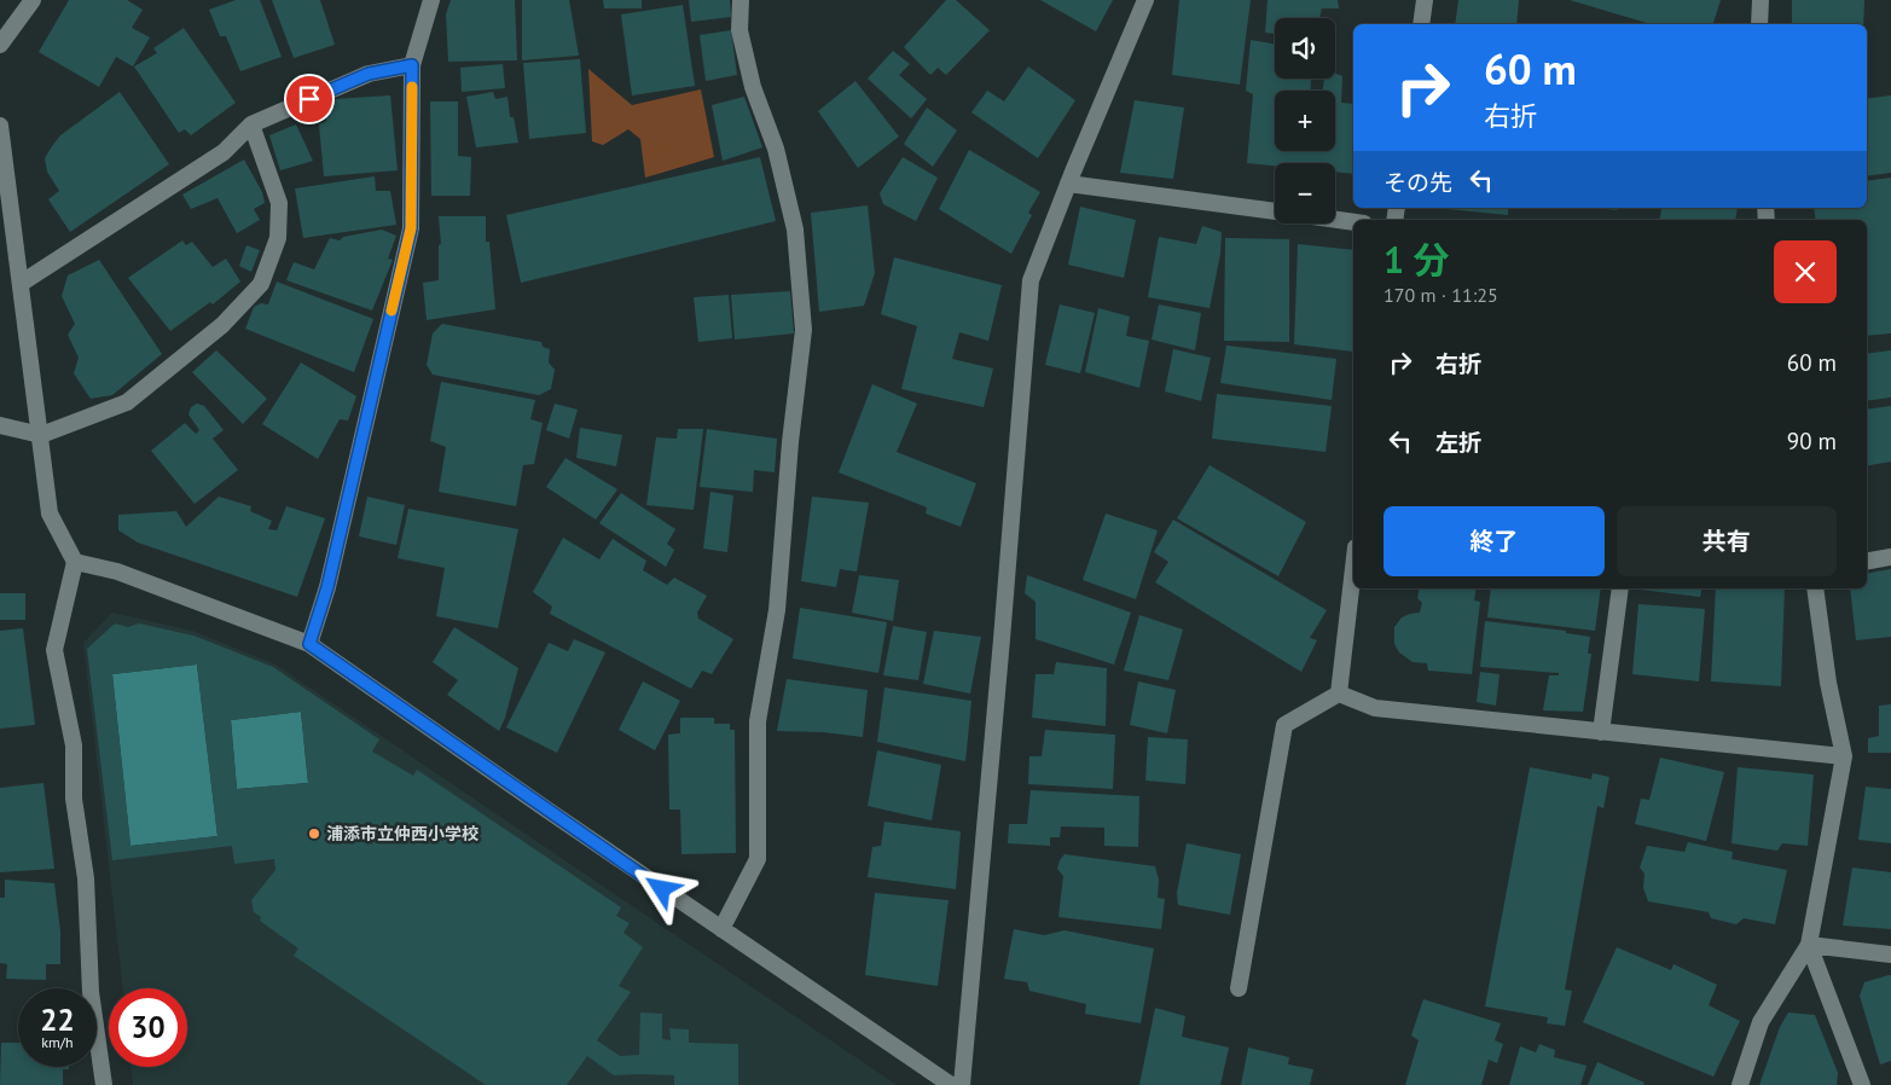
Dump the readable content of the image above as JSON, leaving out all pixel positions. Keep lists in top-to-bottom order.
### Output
{
  "places": ["浦添市立仲西小学校"],
  "page": {
    "map_buttons": ["+", "−"],
    "turn": ["60 m", "右折"],
    "then": "その先",
    "heading": ["1 分", "170 m · 11:25"],
    "list": [
      {
        "name": "右折",
        "value": "60 m"
      },
      {
        "name": "左折",
        "value": "90 m"
      }
    ],
    "buttons": ["終了", "共有"],
    "speed": "22 km/h",
    "limit": "30"
  }
}
